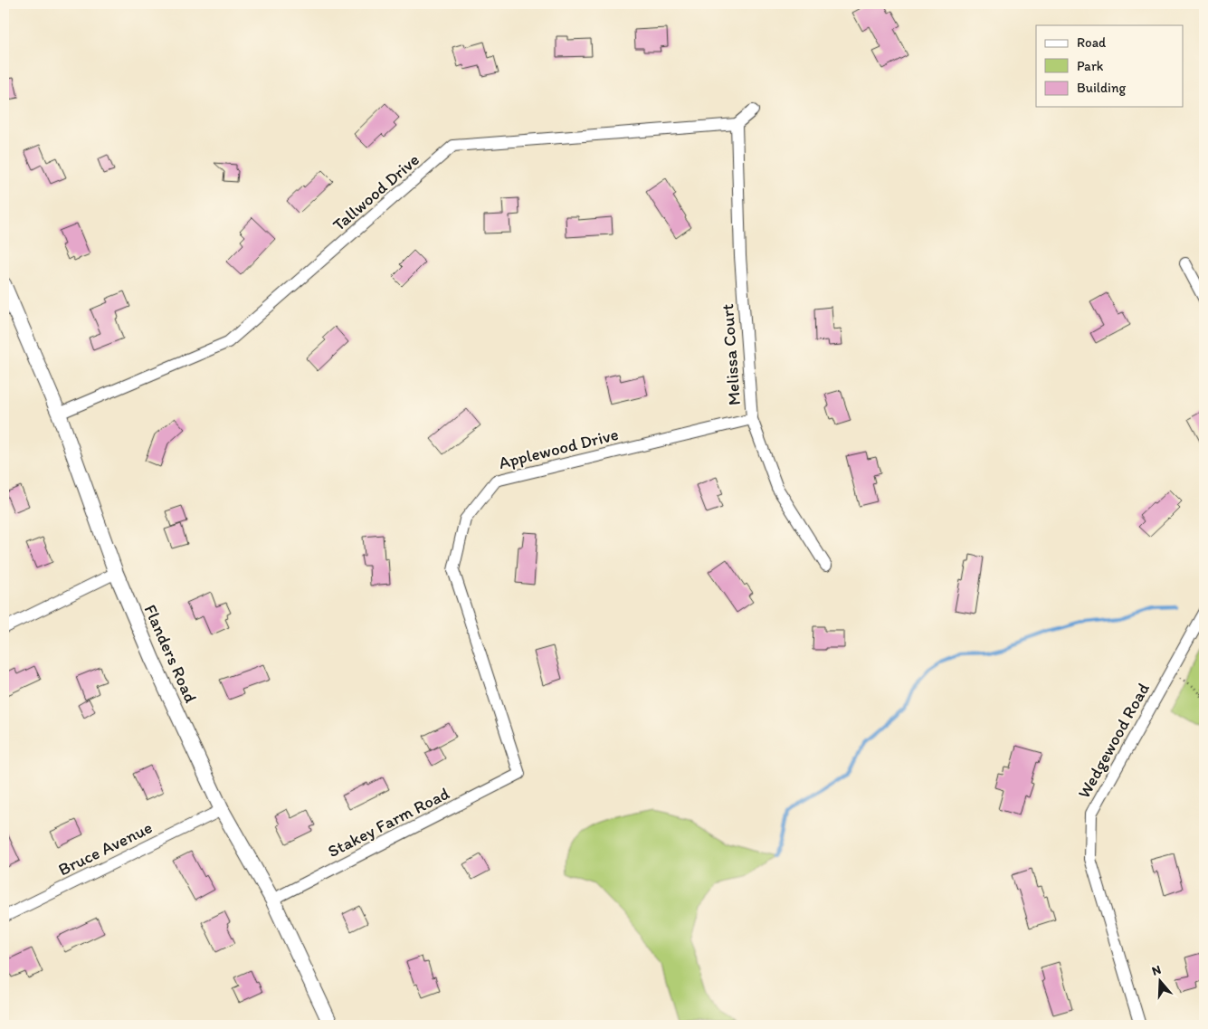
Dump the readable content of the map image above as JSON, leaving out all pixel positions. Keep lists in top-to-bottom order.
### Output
{
  "streets": {
    "street": [
      "Tallwood Drive",
      "Melissa Court",
      "Applewood Drive",
      "Flanders Road",
      "Wedgewood Road",
      "Stakey Farm Road",
      "Bruce Avenue"
    ]
  },
  "crossings": [
    ["Tallwood Drive", "Melissa Court"],
    ["Tallwood Drive", "Flanders Road"],
    ["Melissa Court", "Applewood Drive"],
    ["Applewood Drive", "Stakey Farm Road"],
    ["Flanders Road", "Stakey Farm Road"],
    ["Flanders Road", "Bruce Avenue"]
  ],
  "legend": ["Road", "Park", "Building"],
  "north": "top"
}
